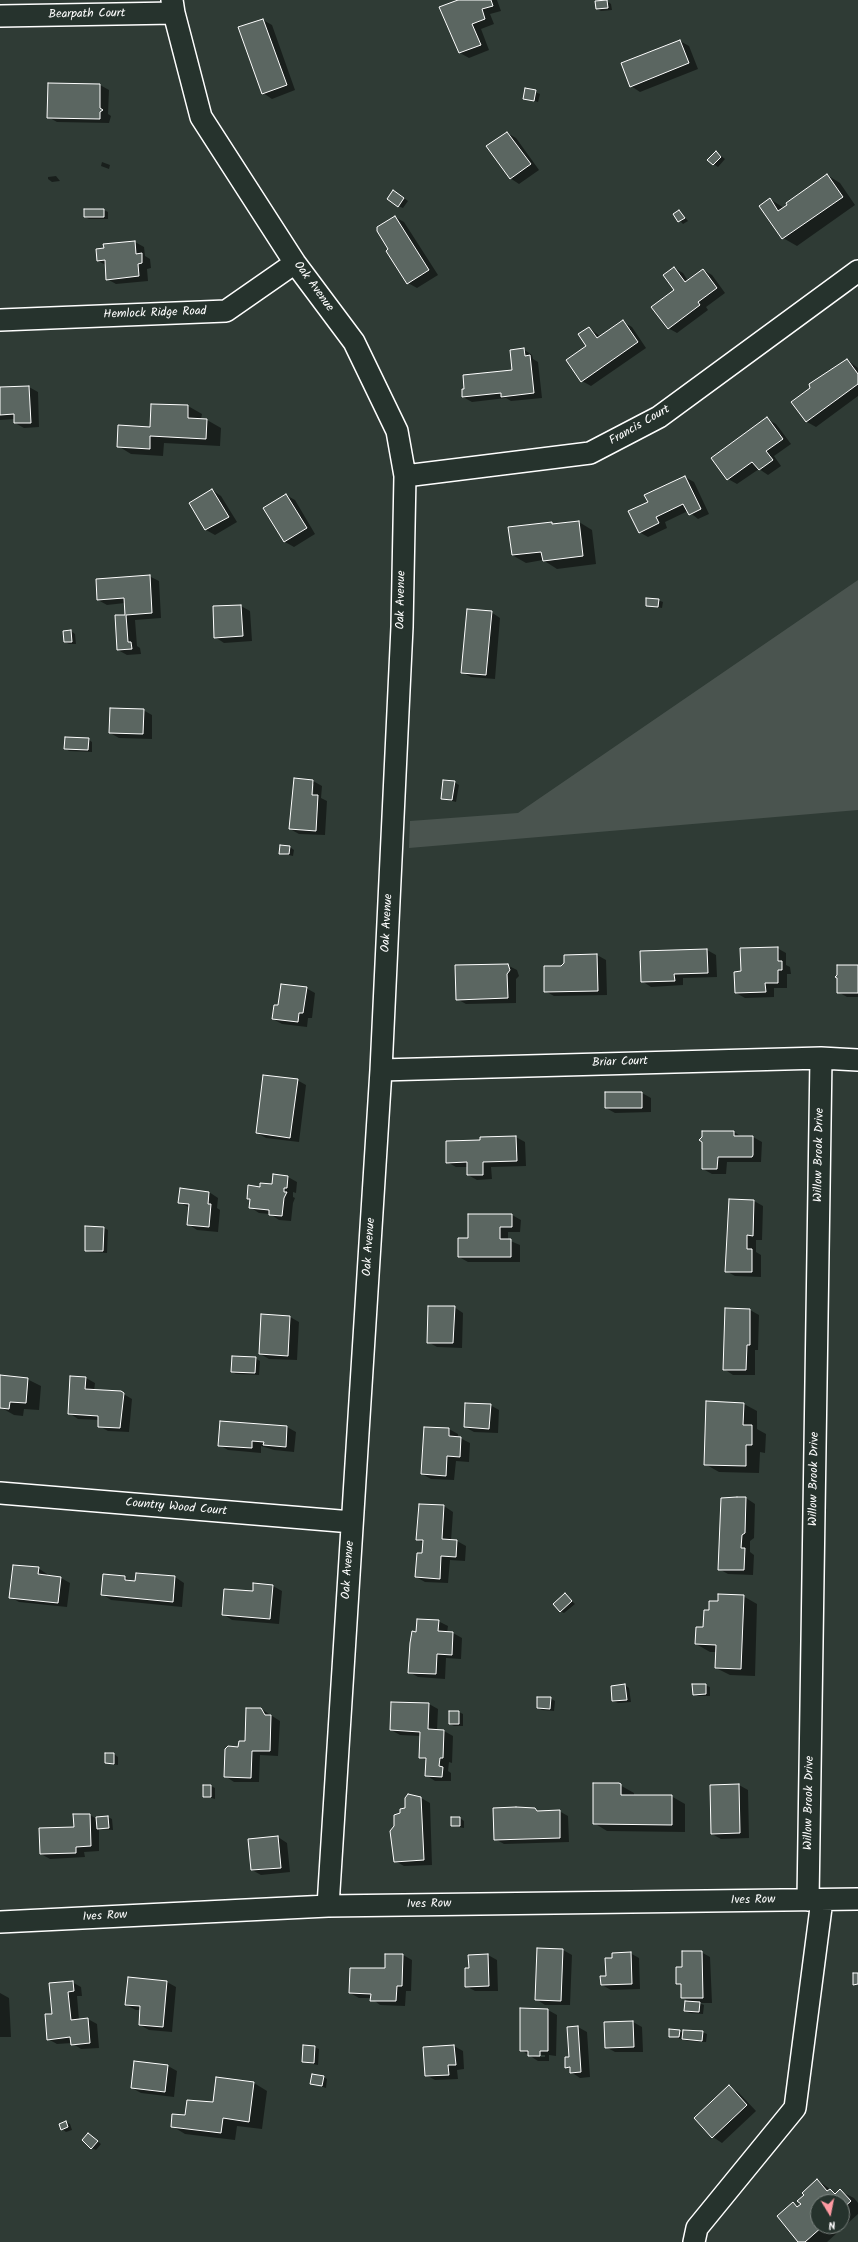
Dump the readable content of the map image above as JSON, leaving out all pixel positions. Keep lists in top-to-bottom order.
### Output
{
  "streets": {
    "street": [
      "Bearpath Court",
      "Oak Avenue",
      "Hemlock Ridge Road",
      "Francis Court",
      "Briar Court",
      "Willow Brook Drive",
      "Country Wood Court",
      "Ives Row"
    ]
  },
  "crossings": [
    ["Bearpath Court", "Oak Avenue"],
    ["Oak Avenue", "Hemlock Ridge Road"],
    ["Oak Avenue", "Francis Court"],
    ["Oak Avenue", "Briar Court"],
    ["Oak Avenue", "Country Wood Court"],
    ["Oak Avenue", "Ives Row"],
    ["Briar Court", "Willow Brook Drive"],
    ["Willow Brook Drive", "Ives Row"]
  ],
  "north": "bottom"
}
